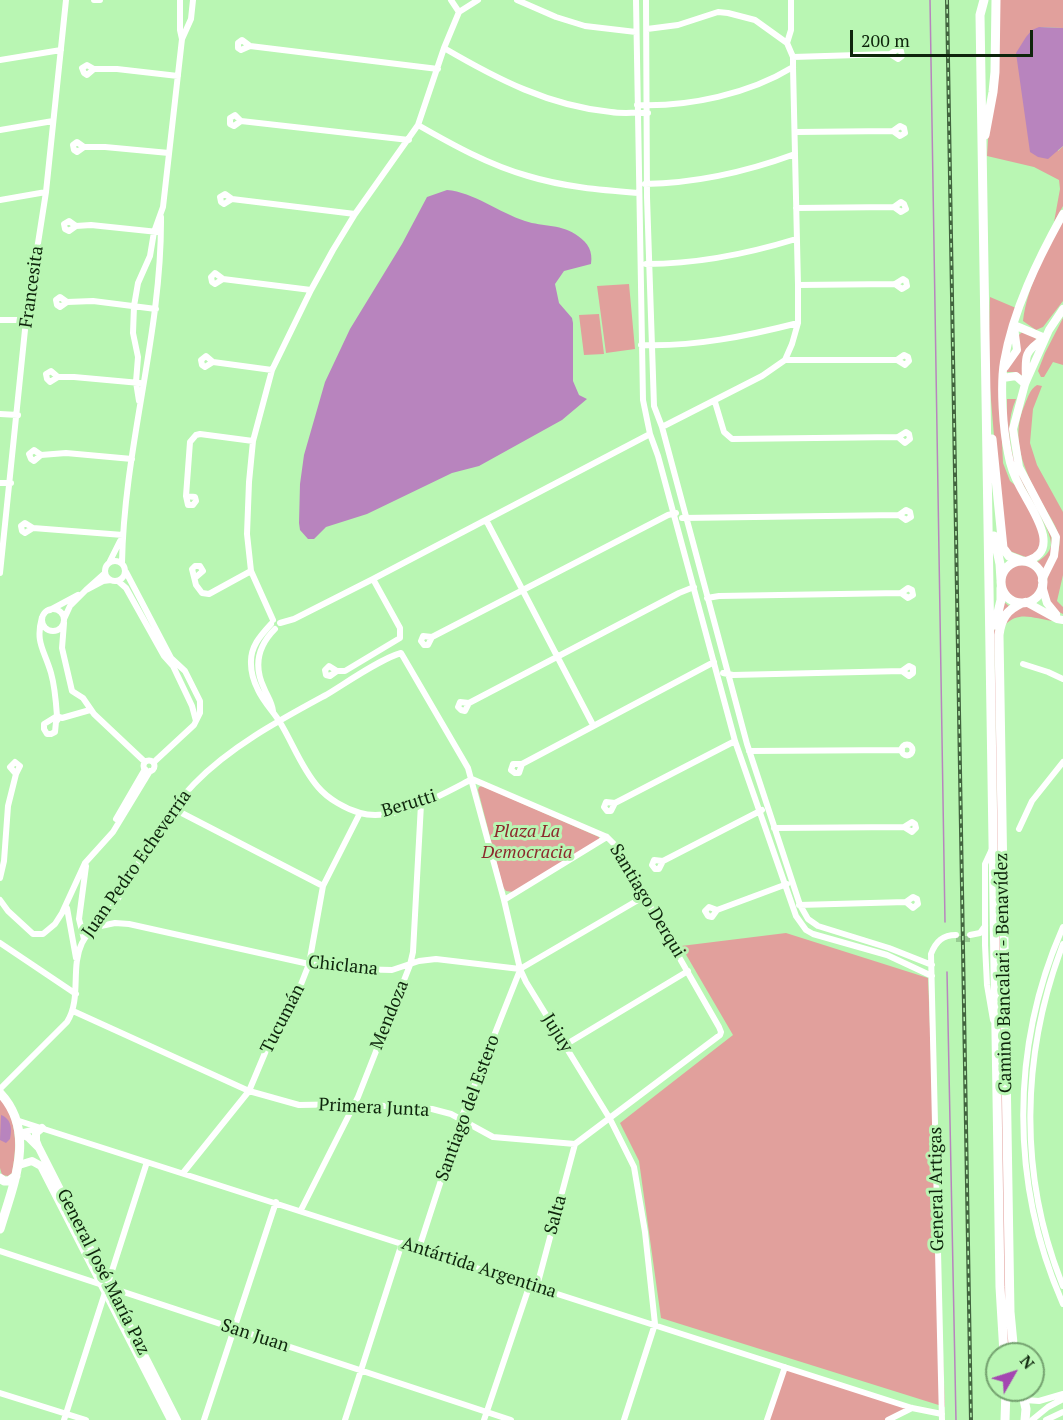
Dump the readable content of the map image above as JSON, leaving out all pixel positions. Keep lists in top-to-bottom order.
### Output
{
  "streets": {
    "main road": ["Camino Bancalari - Benavídez"],
    "street": [
      "Francesita",
      "Berutti",
      "Juan Pedro Echeverría",
      "Santiago Derqui",
      "Chiclana",
      "Mendoza",
      "Tucumán",
      "Jujuy",
      "Primera Junta",
      "Santiago del Estero",
      "General Artigas",
      "Salta",
      "Antártida Argentina",
      "General José María Paz",
      "San Juan"
    ]
  },
  "crossings": [
    ["Berutti", "Juan Pedro Echeverría"],
    ["Berutti", "Santiago Derqui"],
    ["Berutti", "Mendoza"],
    ["Berutti", "Tucumán"],
    ["Berutti", "Jujuy"],
    ["Juan Pedro Echeverría", "Chiclana"],
    ["Juan Pedro Echeverría", "Jujuy"],
    ["Juan Pedro Echeverría", "Primera Junta"],
    ["Santiago Derqui", "Jujuy"],
    ["Chiclana", "Mendoza"],
    ["Chiclana", "Tucumán"],
    ["Chiclana", "Jujuy"],
    ["Chiclana", "Santiago del Estero"],
    ["Mendoza", "Primera Junta"],
    ["Mendoza", "Antártida Argentina"],
    ["Tucumán", "Primera Junta"],
    ["Tucumán", "Antártida Argentina"],
    ["Jujuy", "Santiago del Estero"],
    ["Jujuy", "Antártida Argentina"],
    ["Primera Junta", "Santiago del Estero"],
    ["Primera Junta", "Salta"],
    ["Santiago del Estero", "Antártida Argentina"],
    ["General Artigas", "Antártida Argentina"],
    ["Salta", "Antártida Argentina"],
    ["Salta", "San Juan"],
    ["General José María Paz", "San Juan"]
  ],
  "parks": ["Plaza La Democracia"],
  "scale_bar": "200 m",
  "north": "top right"
}
